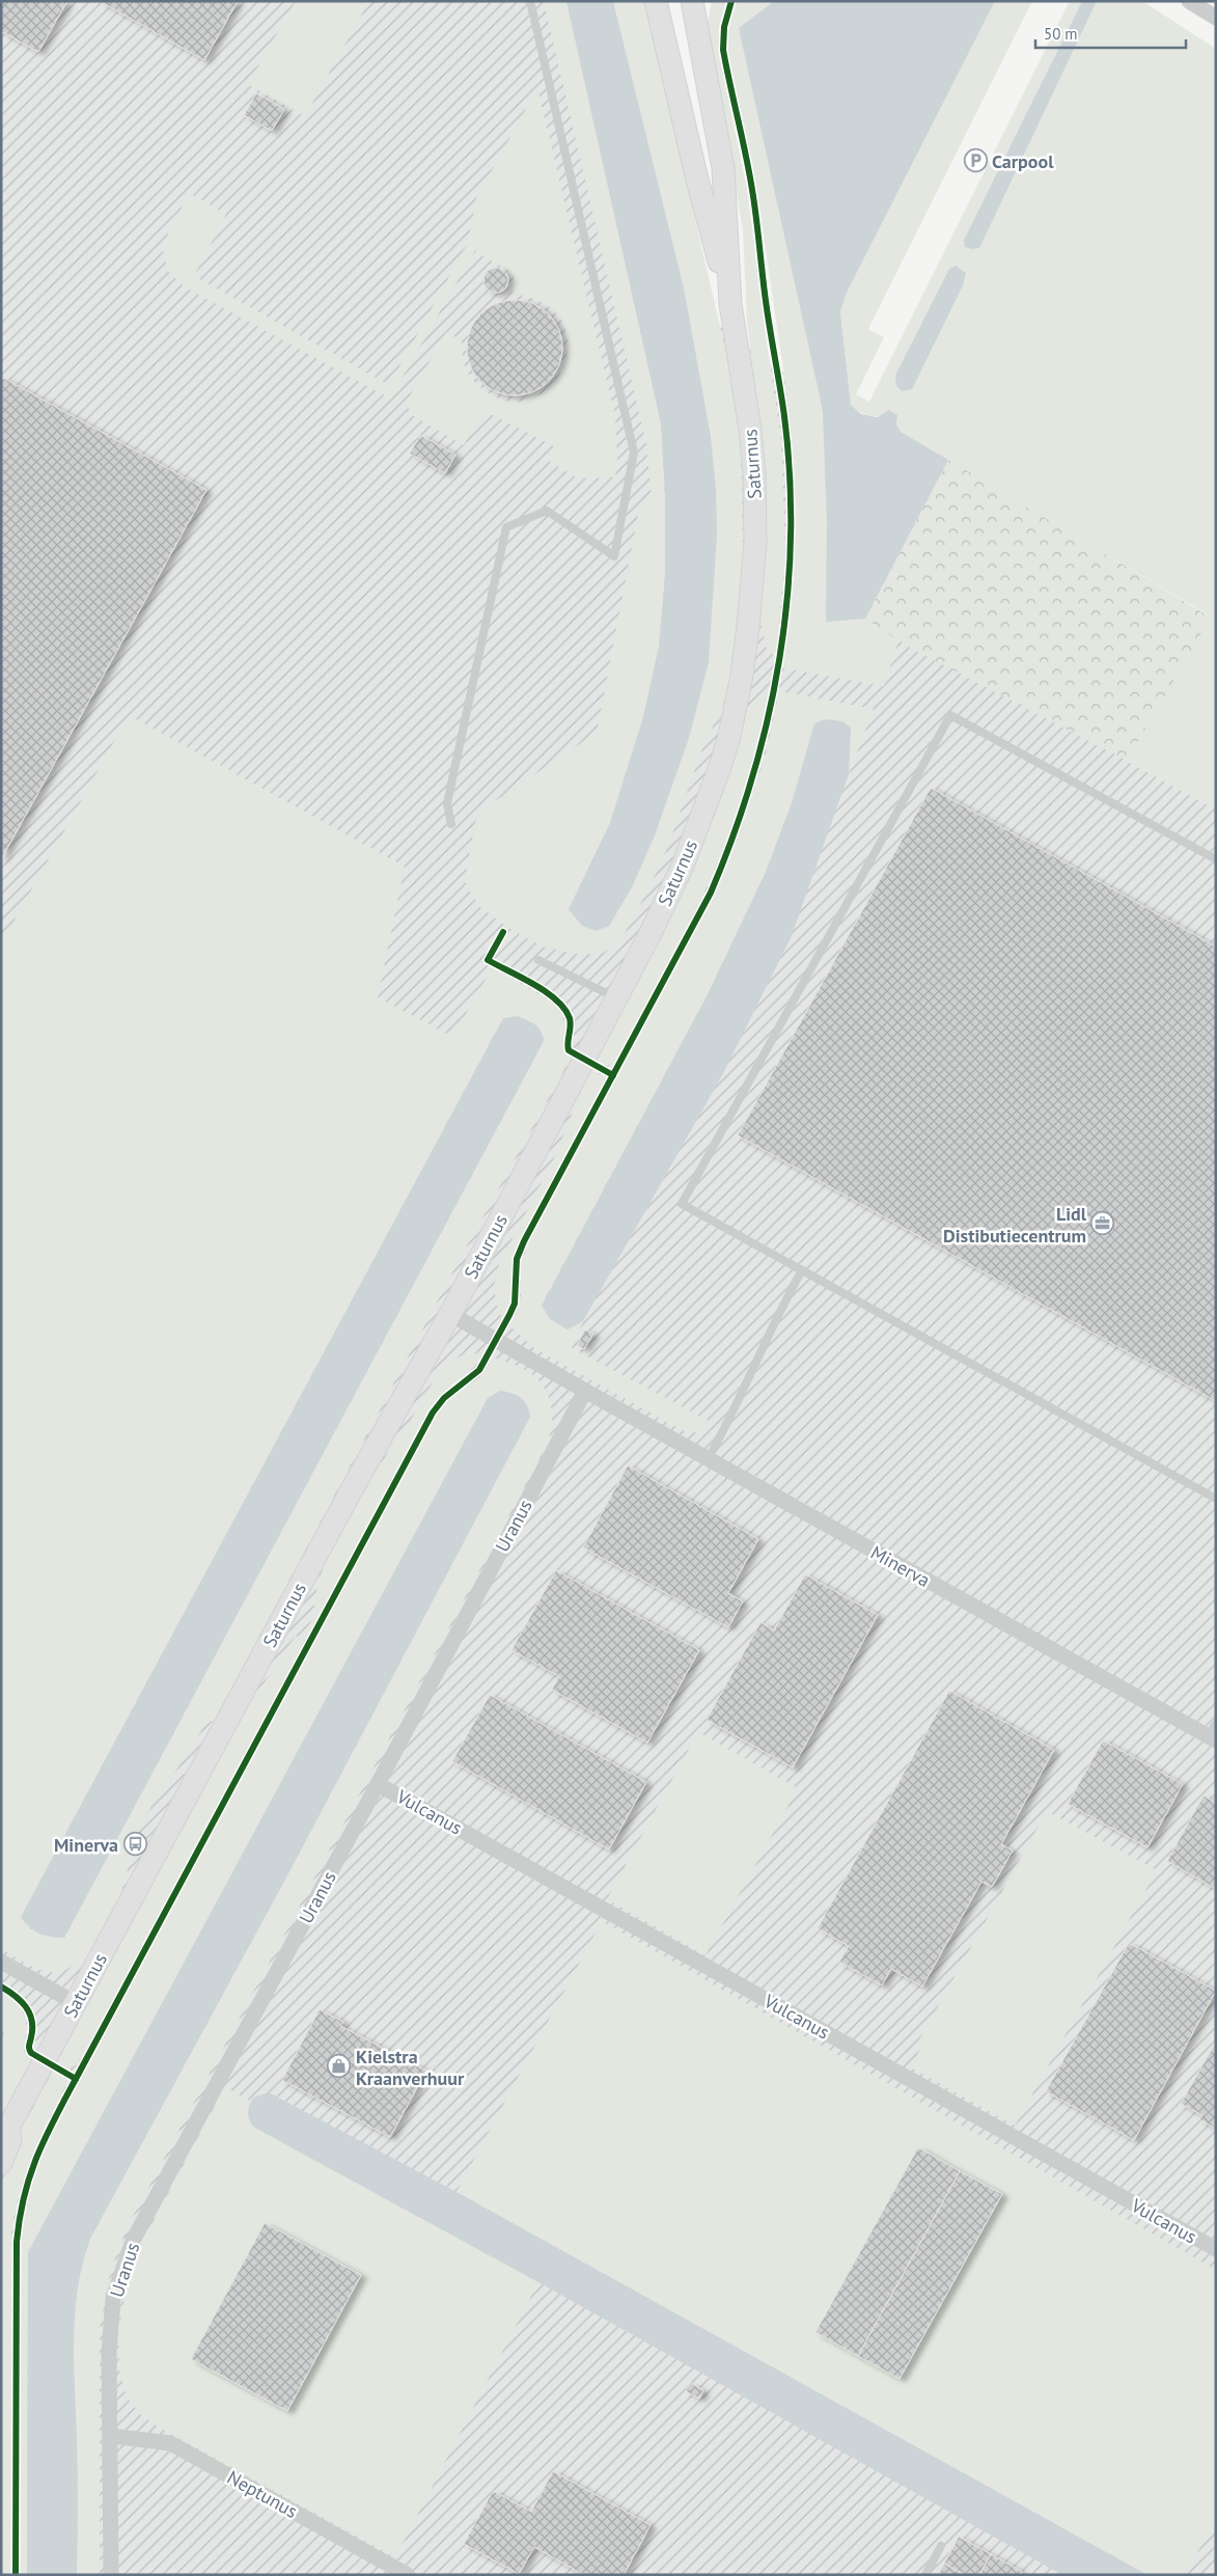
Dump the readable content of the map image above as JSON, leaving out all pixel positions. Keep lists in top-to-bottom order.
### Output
{
  "streets": {
    "main road": ["Saturnus"],
    "street": [
      "Uranus",
      "Minerva",
      "Vulcanus",
      "Neptunus"
    ]
  },
  "crossings": [
    ["Uranus", "Minerva"],
    ["Uranus", "Vulcanus"],
    ["Uranus", "Neptunus"]
  ],
  "places": {
    "parking": ["Carpool"],
    "office": ["Lidl Distibutiecentrum"],
    "bus stop": ["Minerva"],
    "shop": ["Kielstra Kraanverhuur"]
  },
  "scale_bar": "50 m"
}
